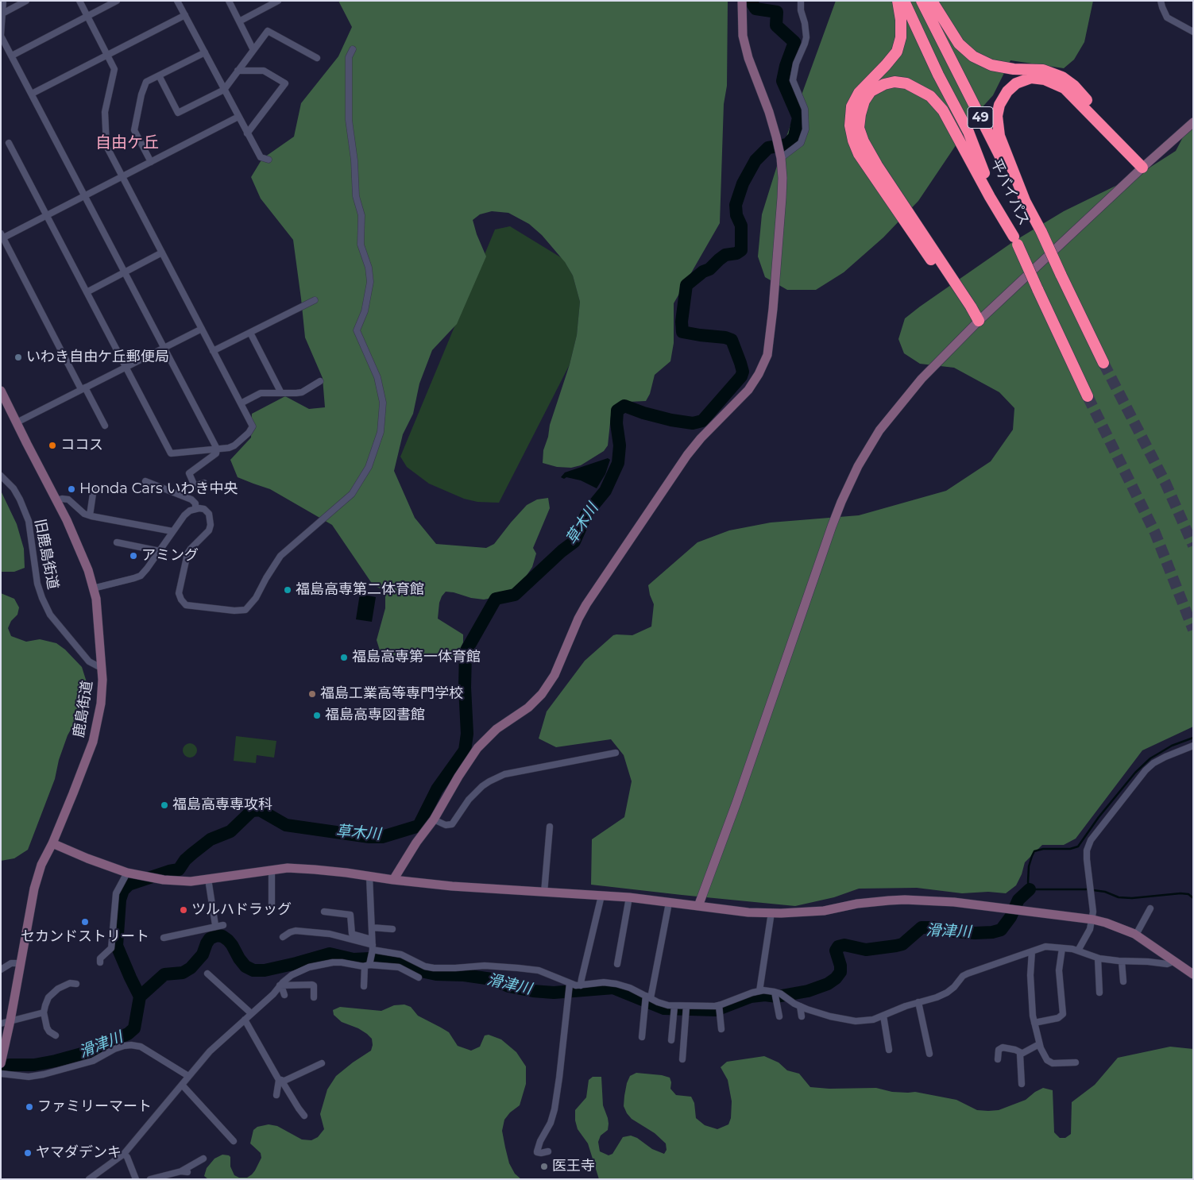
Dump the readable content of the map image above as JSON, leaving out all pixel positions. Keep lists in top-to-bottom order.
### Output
{
  "streets": {
    "highway": ["49", "平バイパス"],
    "street": ["旧鹿島街道", "鹿島街道"]
  },
  "crossings": [
    ["旧鹿島街道", "鹿島街道"]
  ],
  "districts": ["自由ケ丘"],
  "water": ["草木川", "滑津川"],
  "places": [
    "いわき自由ケ丘郵便局",
    "ココス",
    "Honda Cars いわき中央",
    "アミング",
    "福島高専第二体育館",
    "福島高専第一体育館",
    "福島工業高等専門学校",
    "福島高専図書館",
    "福島高専専攻科",
    "ツルハドラッグ",
    "セカンドストリート",
    "ファミリーマート",
    "ヤマダデンキ",
    "医王寺"
  ]
}
